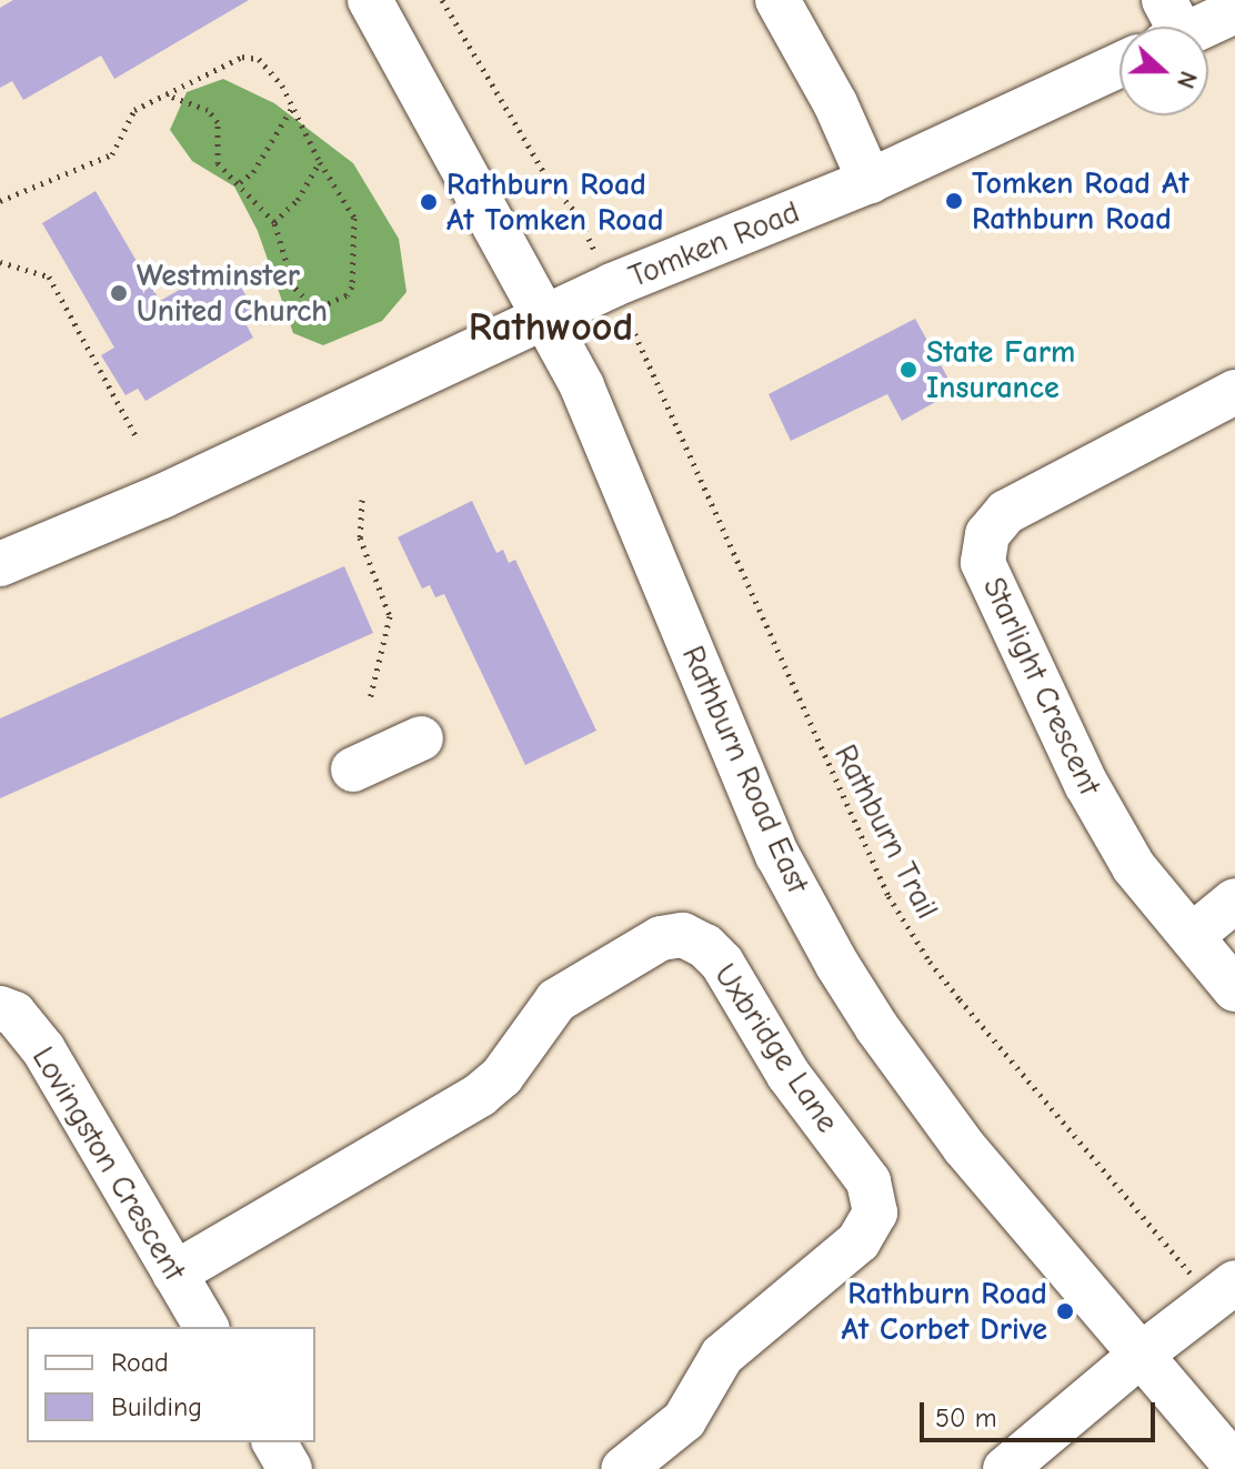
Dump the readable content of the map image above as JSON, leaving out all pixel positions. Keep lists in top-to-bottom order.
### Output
{
  "streets": {
    "street": [
      "Tomken Road",
      "Starlight Crescent",
      "Rathburn Road East",
      "Uxbridge Lane",
      "Lovingston Crescent"
    ],
    "path": ["Rathburn Trail"]
  },
  "crossings": [
    ["Tomken Road", "Rathburn Road East"],
    ["Uxbridge Lane", "Lovingston Crescent"]
  ],
  "districts": ["Rathwood"],
  "places": [
    "Tomken Road At Rathburn Road",
    "Rathburn Road At Tomken Road",
    "Westminster United Church",
    "State Farm Insurance",
    "Rathburn Road At Corbet Drive"
  ],
  "legend": ["Road", "Building"],
  "scale_bar": "50 m",
  "north": "right"
}
